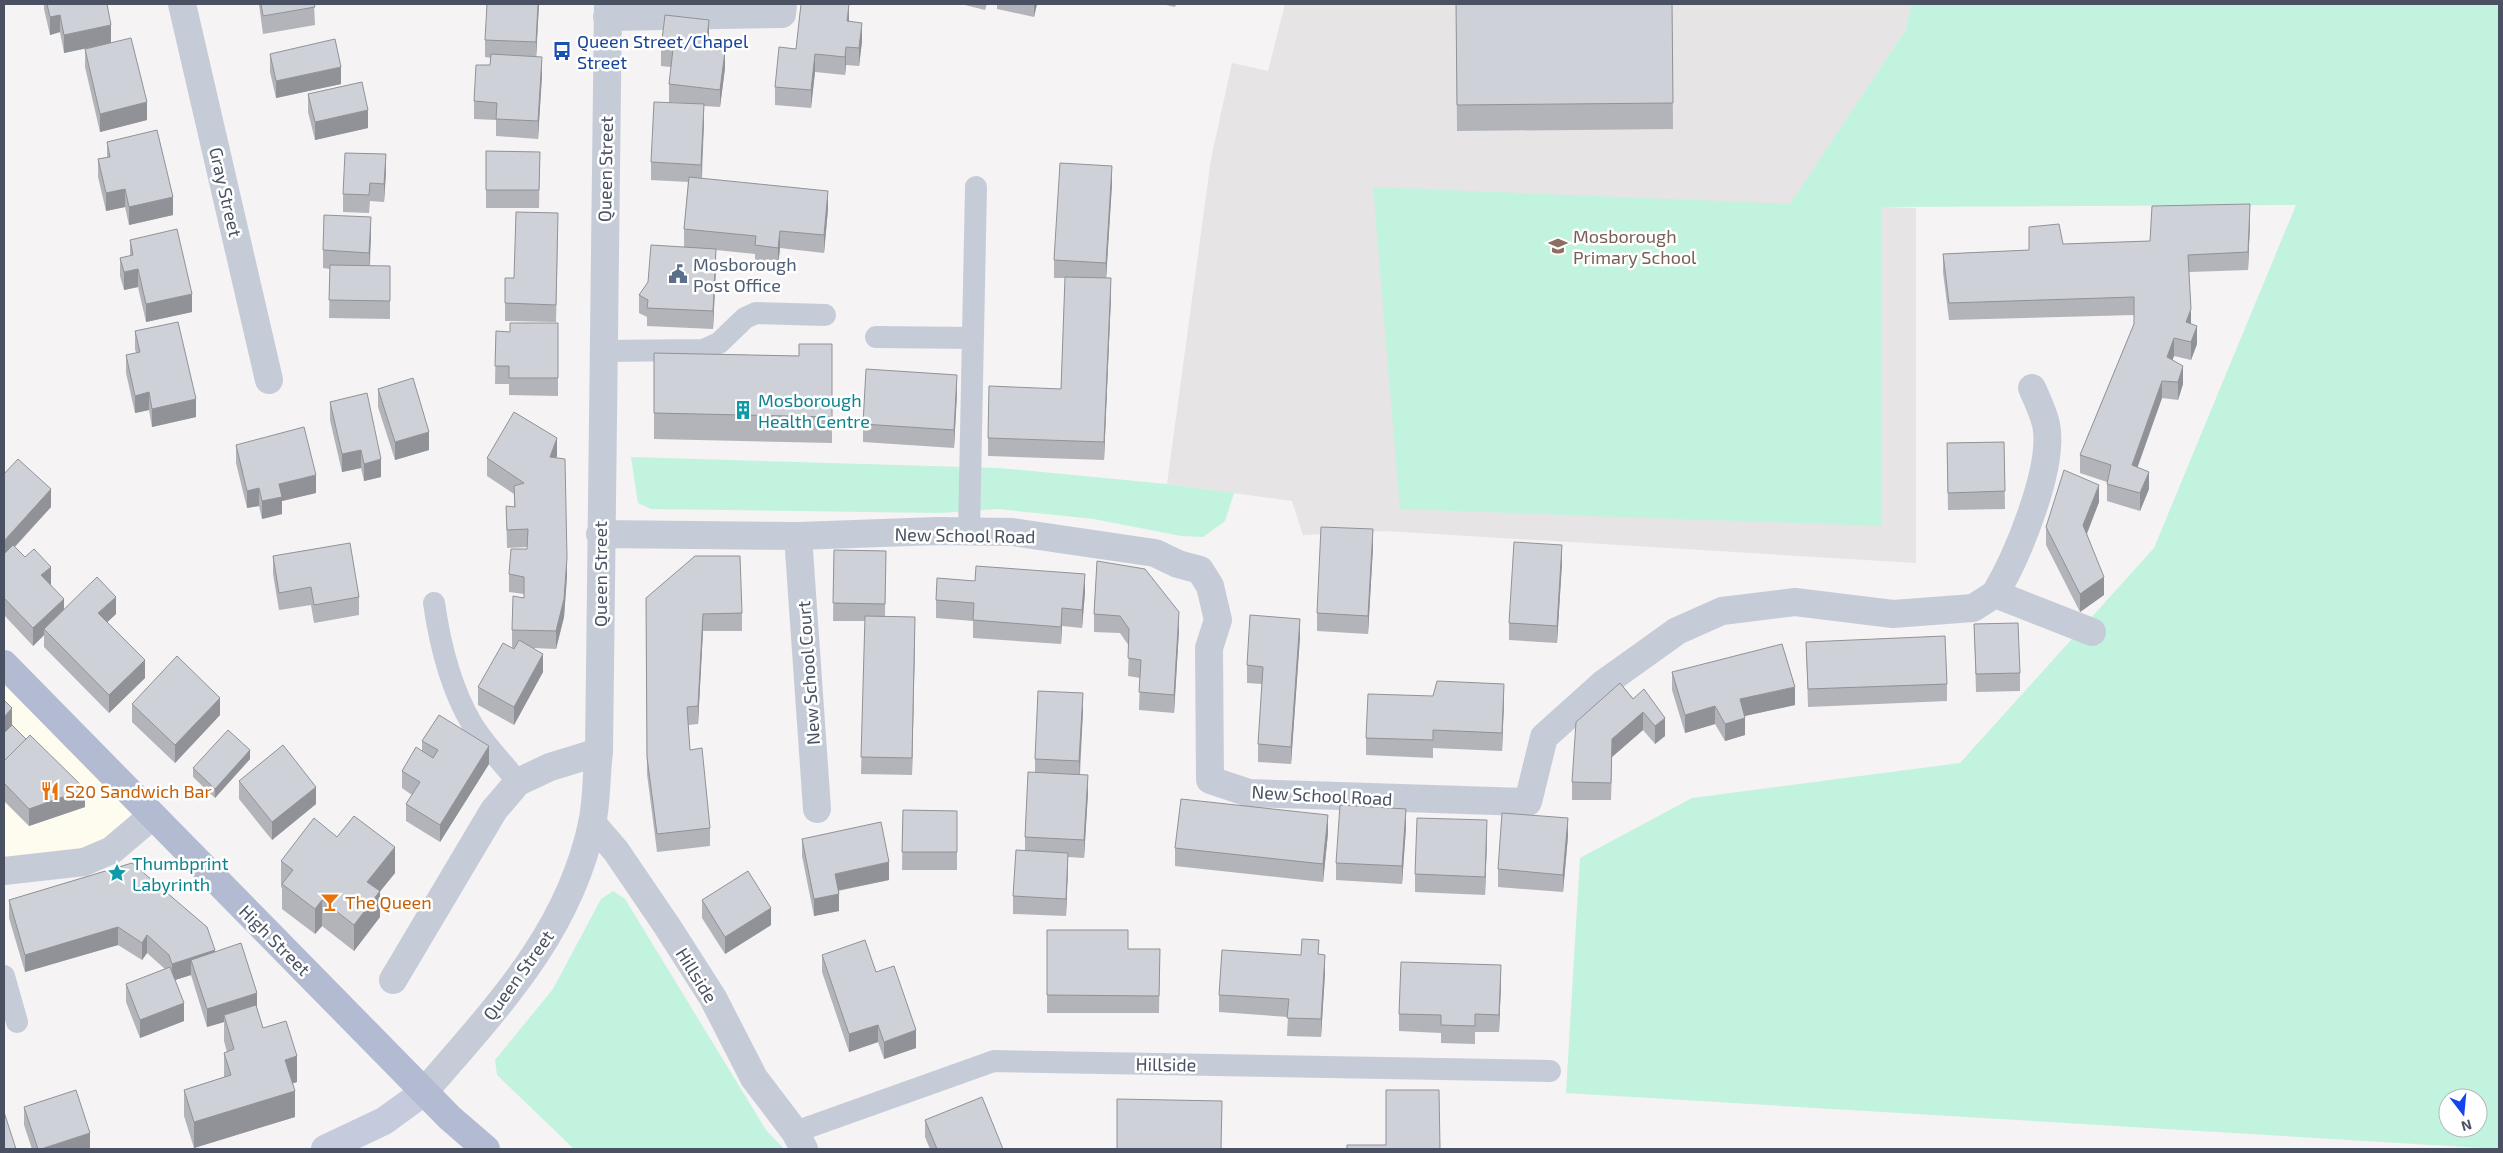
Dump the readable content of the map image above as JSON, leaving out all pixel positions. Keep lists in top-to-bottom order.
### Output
{
  "streets": {
    "main road": ["High Street"],
    "street": [
      "Queen Street",
      "Gray Street",
      "New School Road",
      "New School Court",
      "Hillside"
    ]
  },
  "crossings": [
    ["Queen Street", "New School Road"],
    ["Queen Street", "High Street"],
    ["Queen Street", "Hillside"],
    ["New School Road", "New School Court"]
  ],
  "places": {
    "bus stop": ["Queen Street/Chapel Street"],
    "school or university": ["Mosborough Primary School"],
    "public building": ["Mosborough Post Office"],
    "building": ["Mosborough Health Centre"],
    "restaurant": ["S20 Sandwich Bar"],
    "place": ["Thumbprint Labyrinth"],
    "bar": ["The Queen"]
  },
  "north": "bottom"
}
